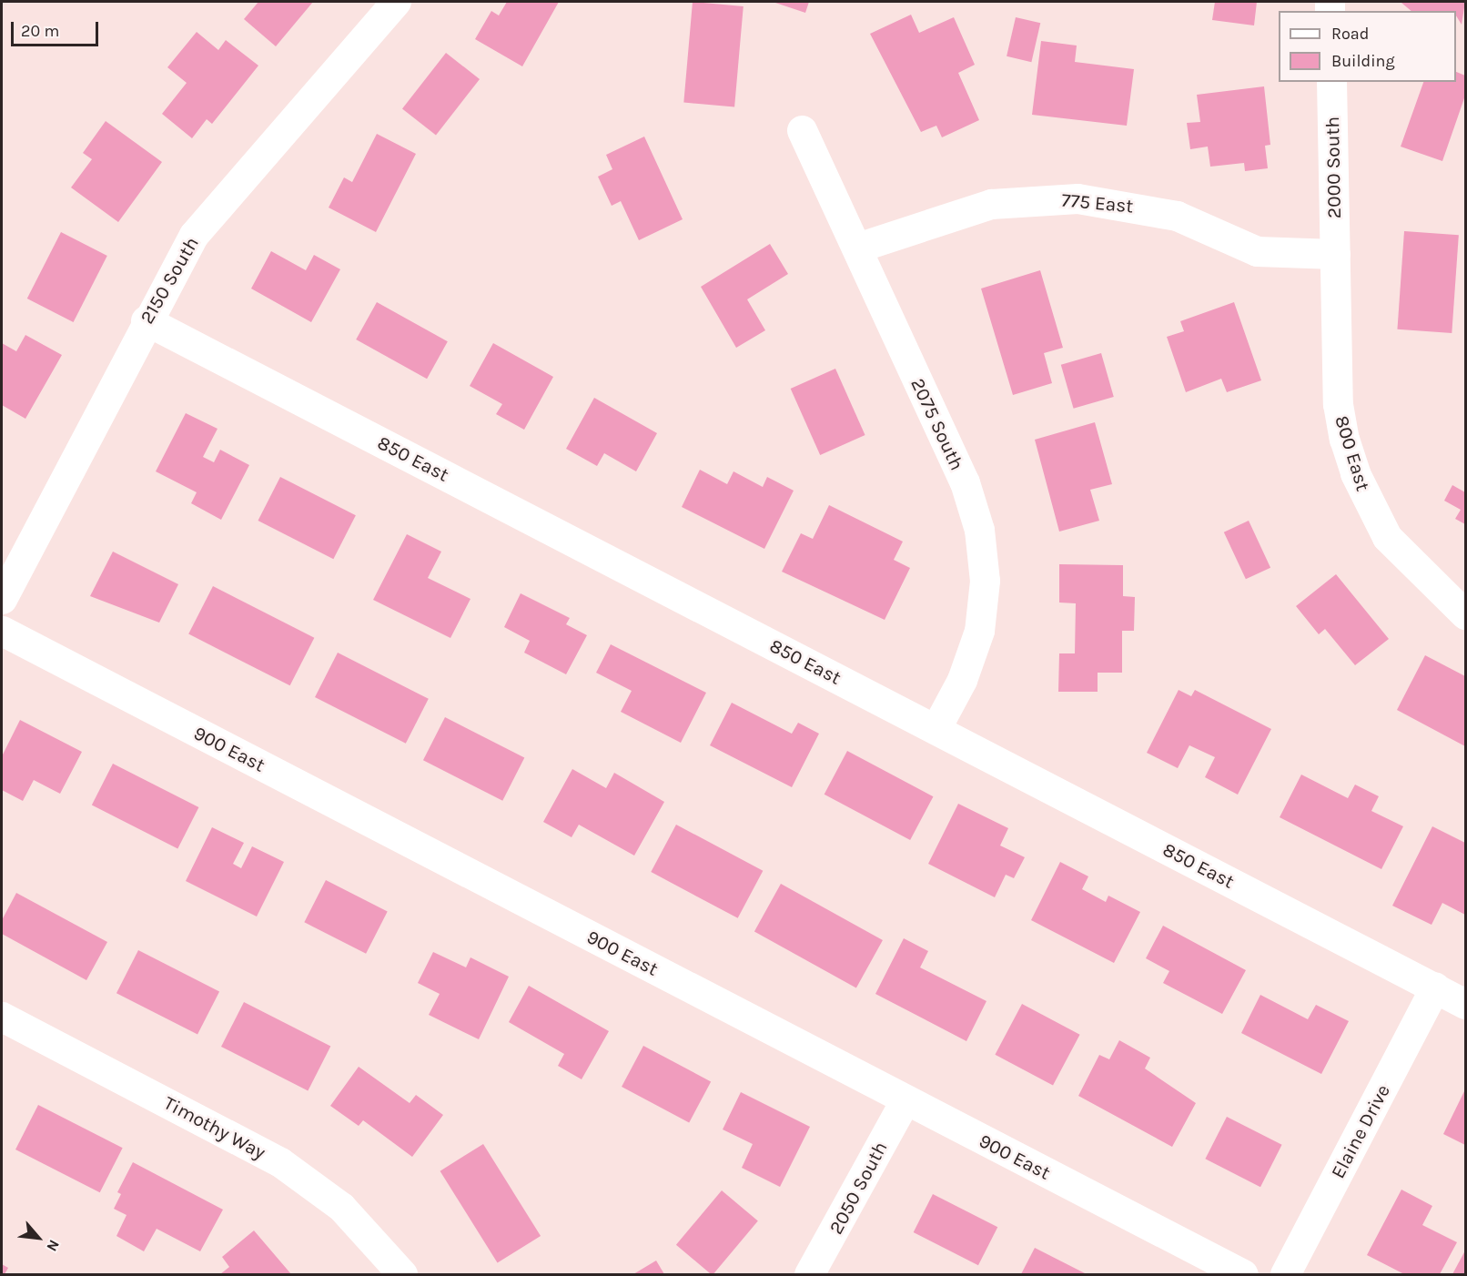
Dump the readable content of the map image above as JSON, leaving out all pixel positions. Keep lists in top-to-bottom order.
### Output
{
  "streets": {
    "street": [
      "2000 South",
      "775 East",
      "2150 South",
      "2075 South",
      "800 East",
      "850 East",
      "900 East",
      "Timothy Way",
      "Elaine Drive",
      "2050 South"
    ]
  },
  "crossings": [
    ["2000 South", "775 East"],
    ["2000 South", "800 East"],
    ["775 East", "2075 South"],
    ["775 East", "800 East"],
    ["2150 South", "850 East"],
    ["2075 South", "850 East"],
    ["850 East", "Elaine Drive"],
    ["900 East", "2050 South"]
  ],
  "legend": ["Road", "Building"],
  "scale_bar": "20 m",
  "north": "bottom right"
}
